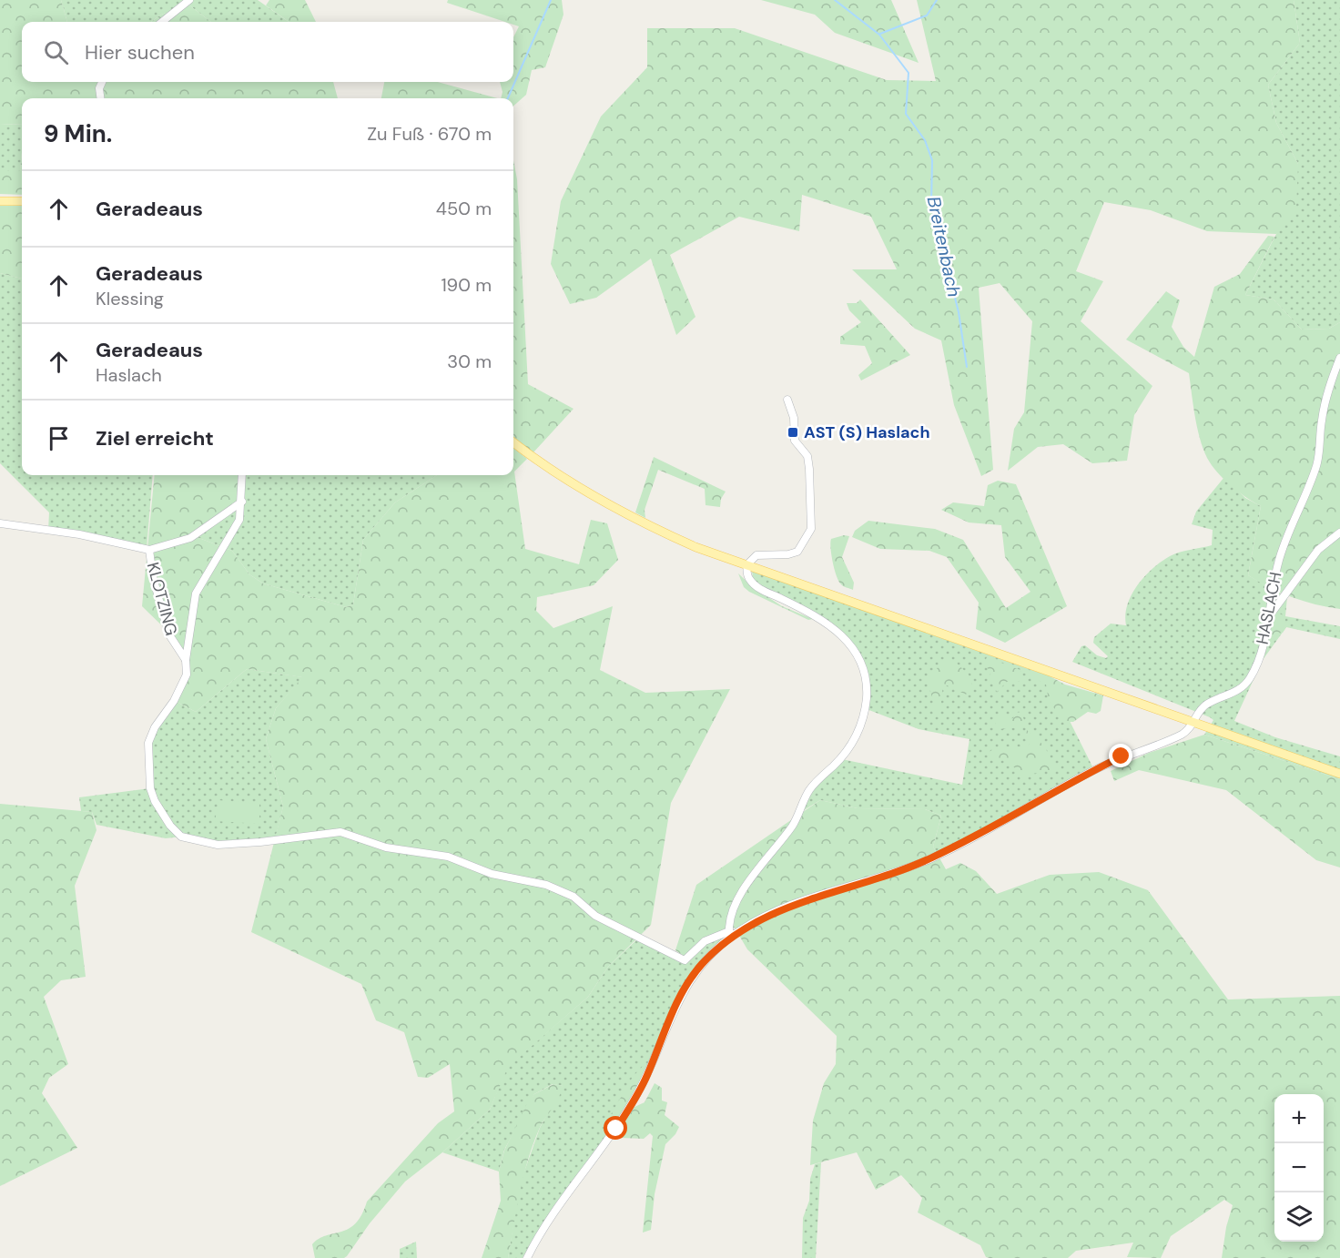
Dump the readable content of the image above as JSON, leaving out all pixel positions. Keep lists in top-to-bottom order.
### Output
{
  "streets": {
    "street": ["KLOTZING", "HASLACH"]
  },
  "water": ["Breitenbach"],
  "places": {
    "transit": ["AST (S) Haslach"]
  },
  "page": {
    "search": "Hier suchen",
    "heading": ["9 Min.", "Zu Fuß · 670 m"],
    "list": [
      ["Geradeaus", "450 m"],
      ["Geradeaus", "Klessing", "190 m"],
      ["Geradeaus", "Haslach", "30 m"],
      "Ziel erreicht"
    ],
    "map_buttons": ["+", "−"]
  }
}
